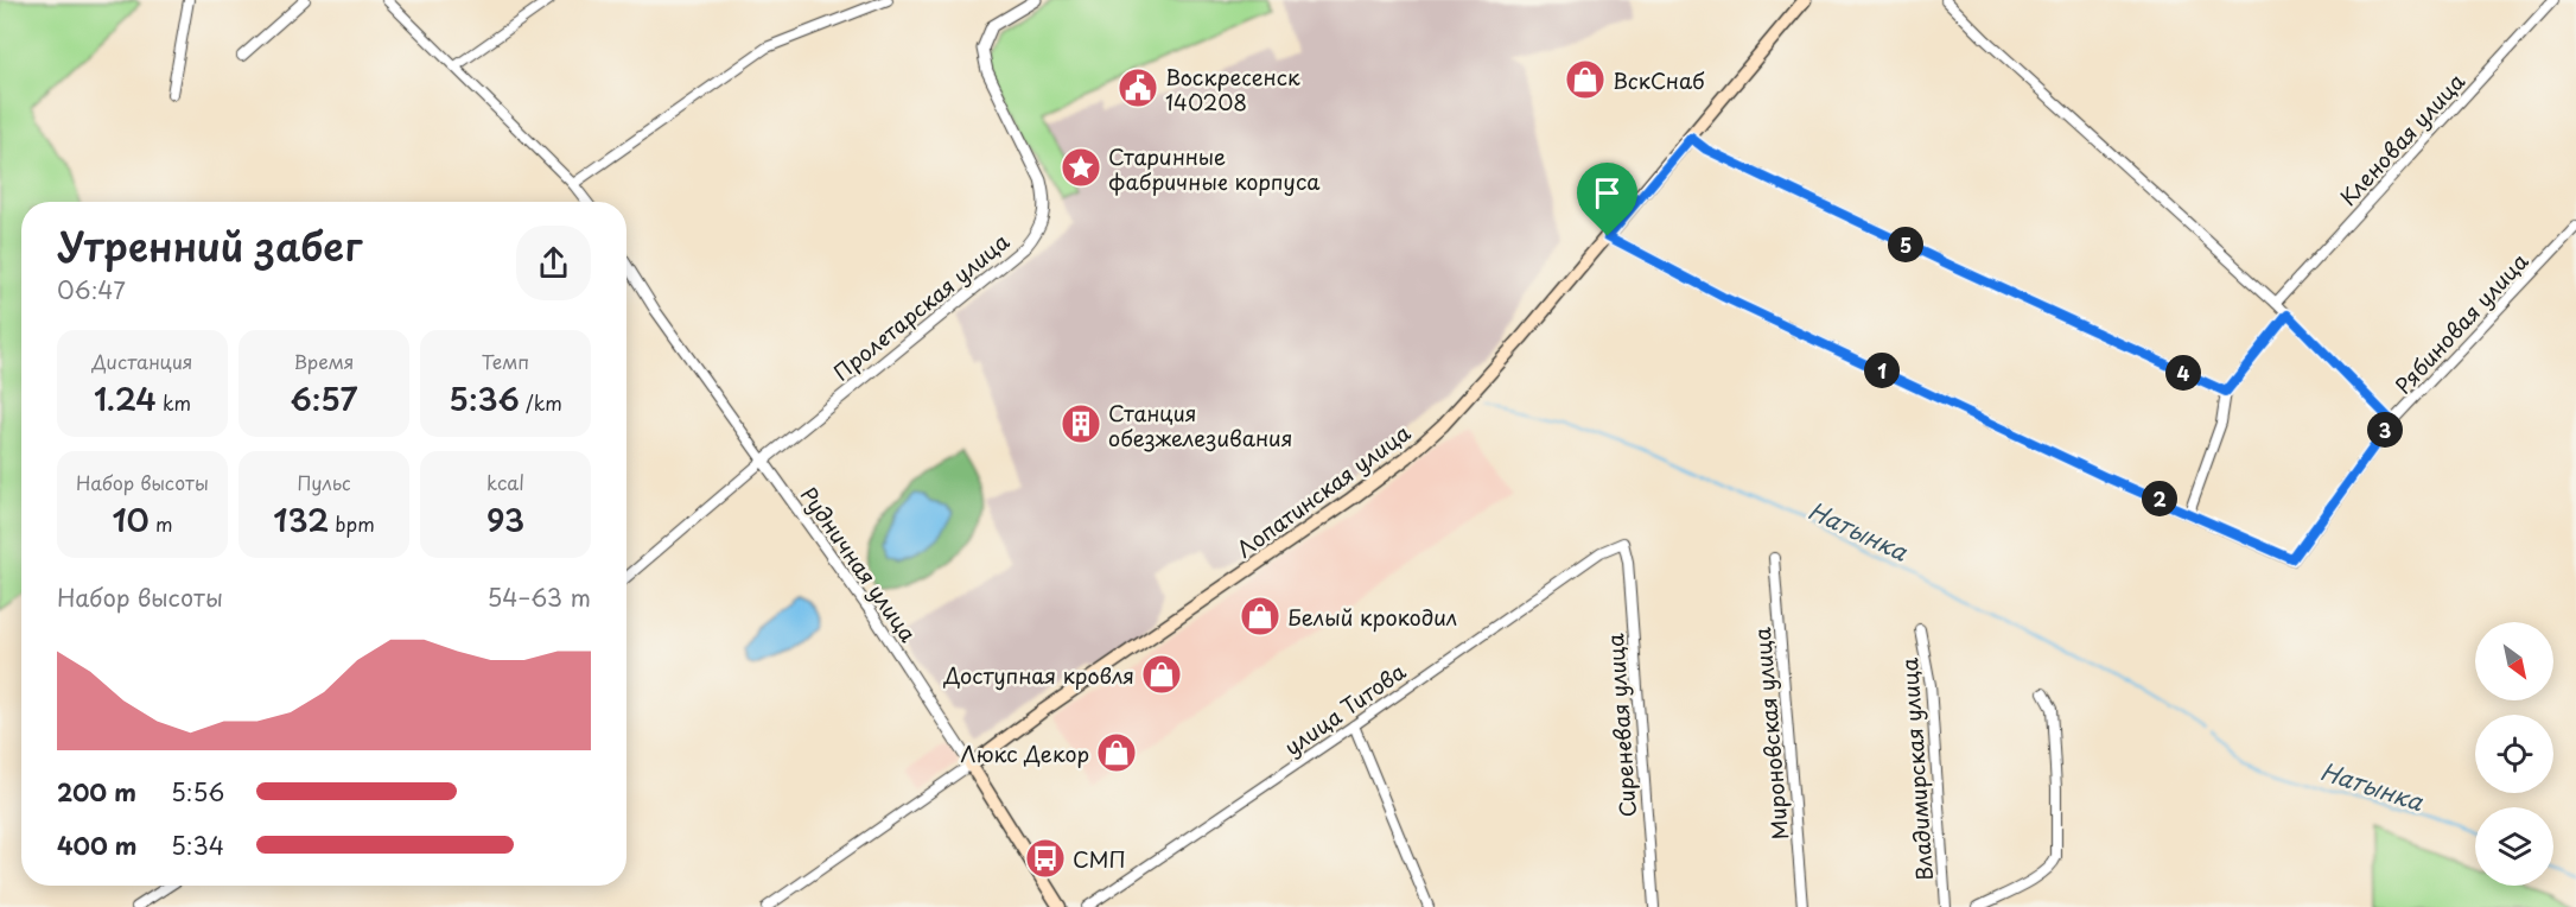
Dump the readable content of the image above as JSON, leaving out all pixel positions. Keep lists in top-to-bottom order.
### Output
{
  "streets": {
    "main road": ["Лопатинская улица", "Рудничная улица"],
    "street": [
      "Кленовая улица",
      "Пролетарская улица",
      "Рябиновая улица",
      "улица Титова",
      "Сиреневая улица",
      "Мироновская улица",
      "Владимирская улица"
    ]
  },
  "crossings": [
    ["Пролетарская улица", "Рудничная улица"],
    ["Рябиновая улица", "Лопатинская улица"],
    ["Лопатинская улица", "Рудничная улица"],
    ["улица Титова", "Сиреневая улица"]
  ],
  "water": ["Натынка"],
  "places": {
    "shop": [
      "ВскСнаб",
      "Белый крокодил",
      "Доступная кровля",
      "Люкс Декор"
    ],
    "public building": ["Воскресенск 140208"],
    "place": ["Старинные фабричные корпуса"],
    "building": ["Станция обезжелезивания"],
    "bus stop": ["СМП"]
  },
  "north": "bottom right",
  "page": {
    "heading": ["Утренний забег", "06:47"],
    "pins": [
      "5",
      "1",
      "4",
      "3",
      "2"
    ],
    "stats": [
      ["Дистанция", "1.24 km"],
      ["Время", "6:57"],
      ["Темп", "5:36 /km"],
      ["Набор высоты", "10 m"],
      ["Пульс", "132 bpm"],
      ["kcal", "93"]
    ],
    "chart": ["Набор высоты", "54–63 m"],
    "list": [
      {
        "name": "200 m",
        "note": "5:56"
      },
      {
        "name": "400 m",
        "note": "5:34"
      }
    ]
  }
}
